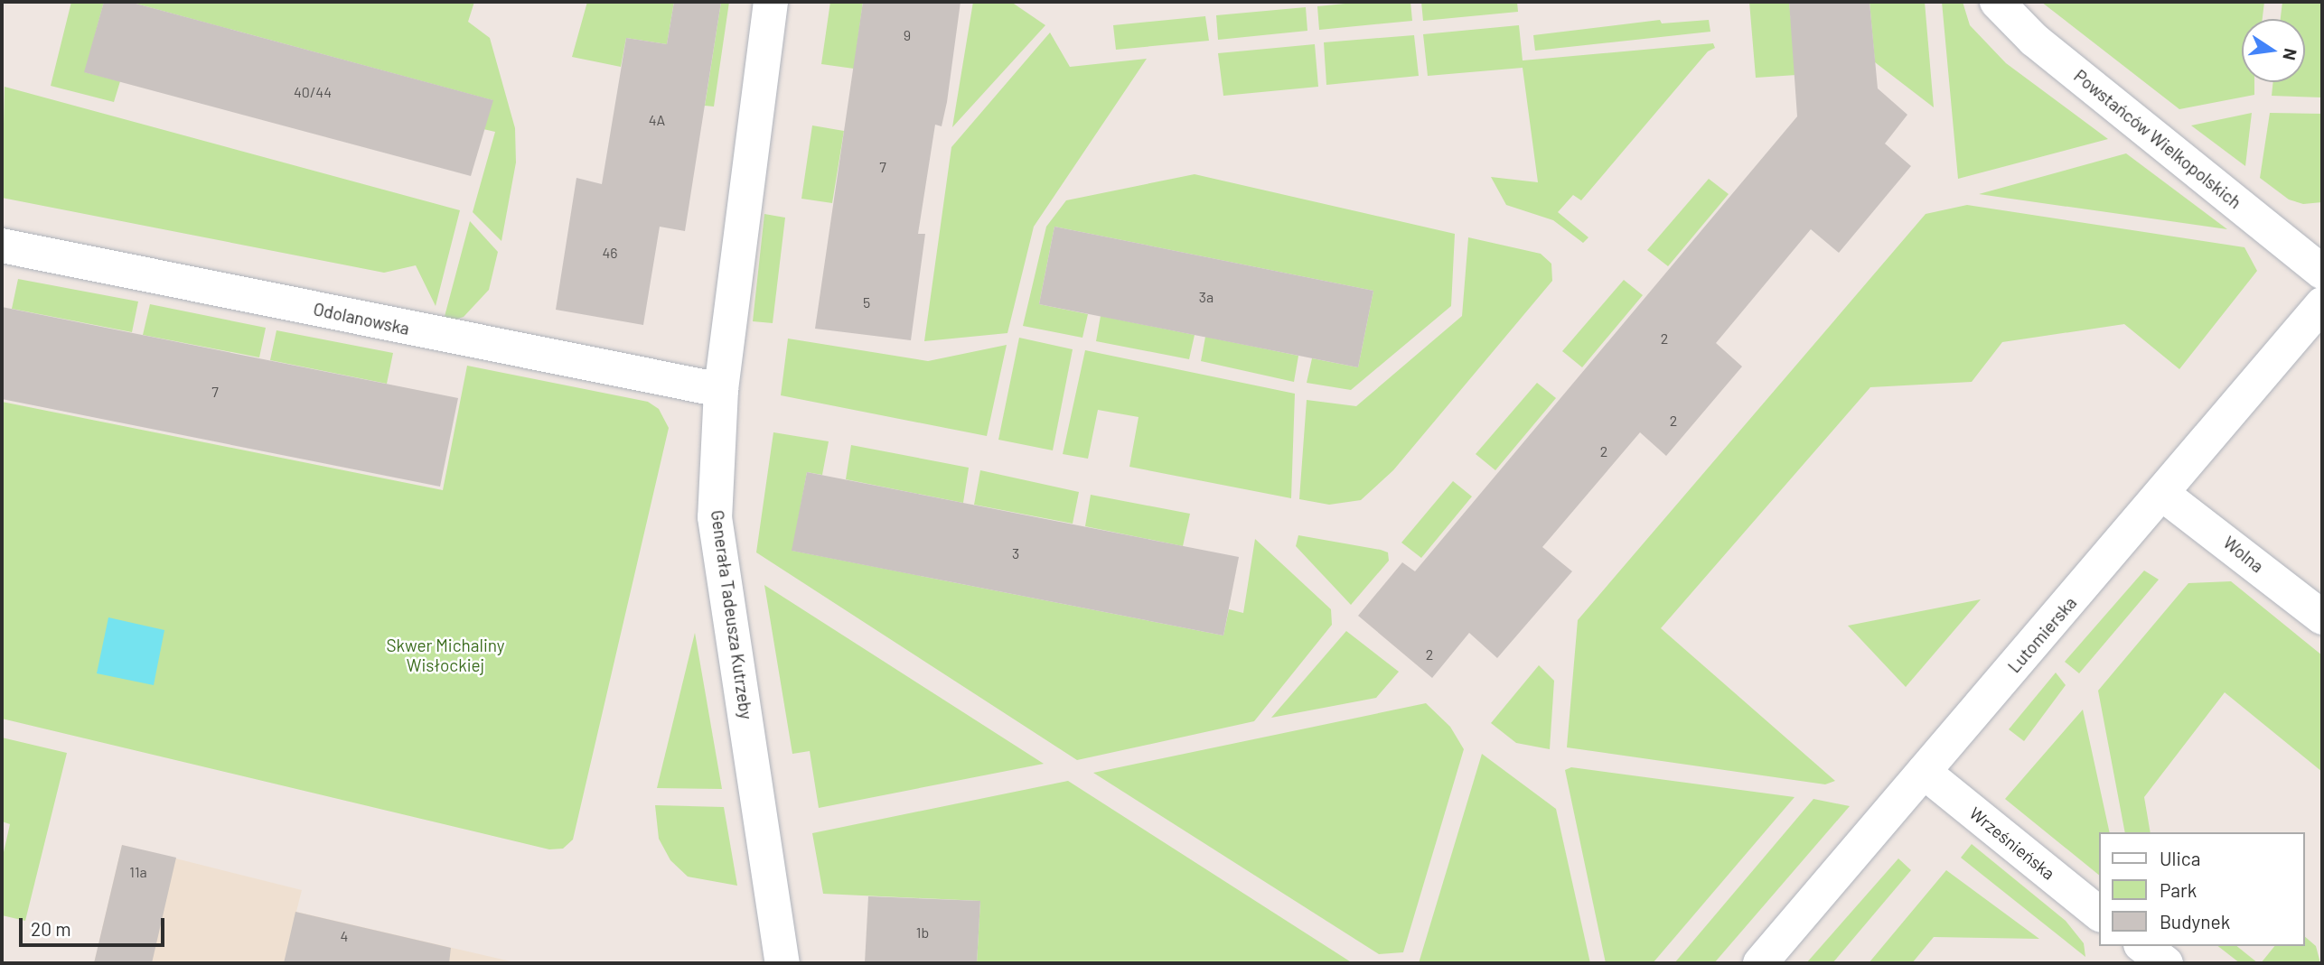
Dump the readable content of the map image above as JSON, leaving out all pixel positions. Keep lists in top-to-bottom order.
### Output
{
  "streets": {
    "street": [
      "Powstańców Wielkopolskich",
      "Odolanowska",
      "Wolna",
      "Generała Tadeusza Kutrzeby",
      "Lutomierska",
      "Wrześnieńska"
    ]
  },
  "crossings": [
    ["Odolanowska", "Generała Tadeusza Kutrzeby"],
    ["Wolna", "Lutomierska"],
    ["Lutomierska", "Wrześnieńska"]
  ],
  "parks": ["Skwer Michaliny Wisłockiej"],
  "house_numbers": [
    "9",
    "40/44",
    "4A",
    "7",
    "46",
    "3a",
    "5",
    "2",
    "7",
    "2",
    "2",
    "3",
    "2",
    "11a",
    "1b",
    "4"
  ],
  "legend": ["Ulica", "Park", "Budynek"],
  "scale_bar": "20 m",
  "north": "right"
}
